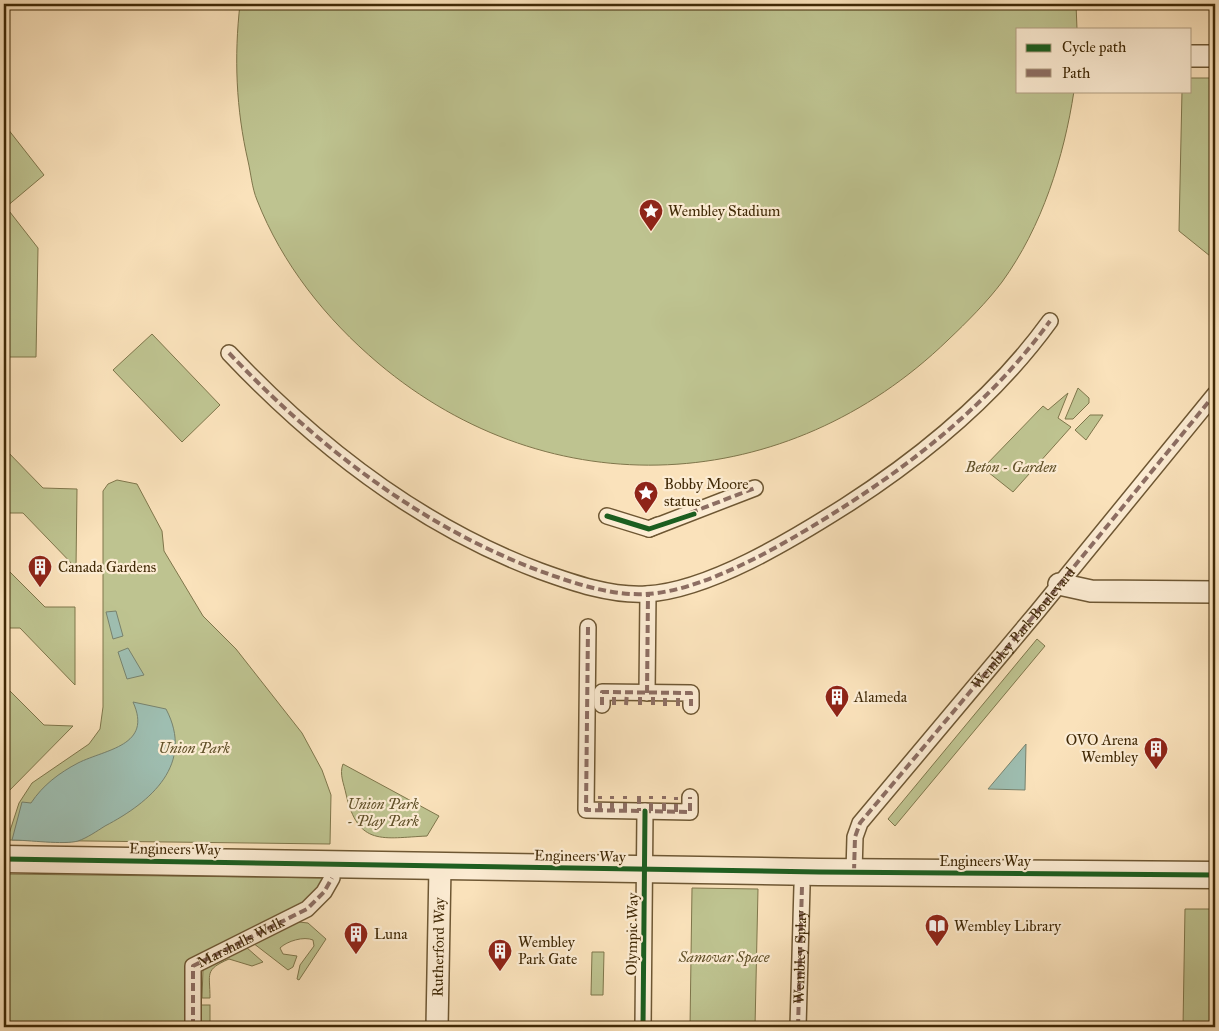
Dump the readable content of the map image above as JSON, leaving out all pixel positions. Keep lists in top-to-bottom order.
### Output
{
  "streets": {
    "street": [
      "Wembley Park Boulevard",
      "Engineers Way",
      "Olympic Way",
      "Marshalls Walk",
      "Rutherford Way",
      "Wembley Splay"
    ]
  },
  "crossings": [
    ["Wembley Park Boulevard", "Engineers Way"],
    ["Engineers Way", "Olympic Way"],
    ["Engineers Way", "Rutherford Way"]
  ],
  "parks": [
    "Beton - Garden",
    "Union Park",
    "Union Park - Play Park",
    "Samovar Space"
  ],
  "places": {
    "place": ["Wembley Stadium", "Bobby Moore statue"],
    "building": [
      "Canada Gardens",
      "Alameda",
      "OVO Arena Wembley",
      "Luna",
      "Wembley Park Gate"
    ],
    "library": ["Wembley Library"]
  },
  "legend": ["Cycle path", "Path"]
}
